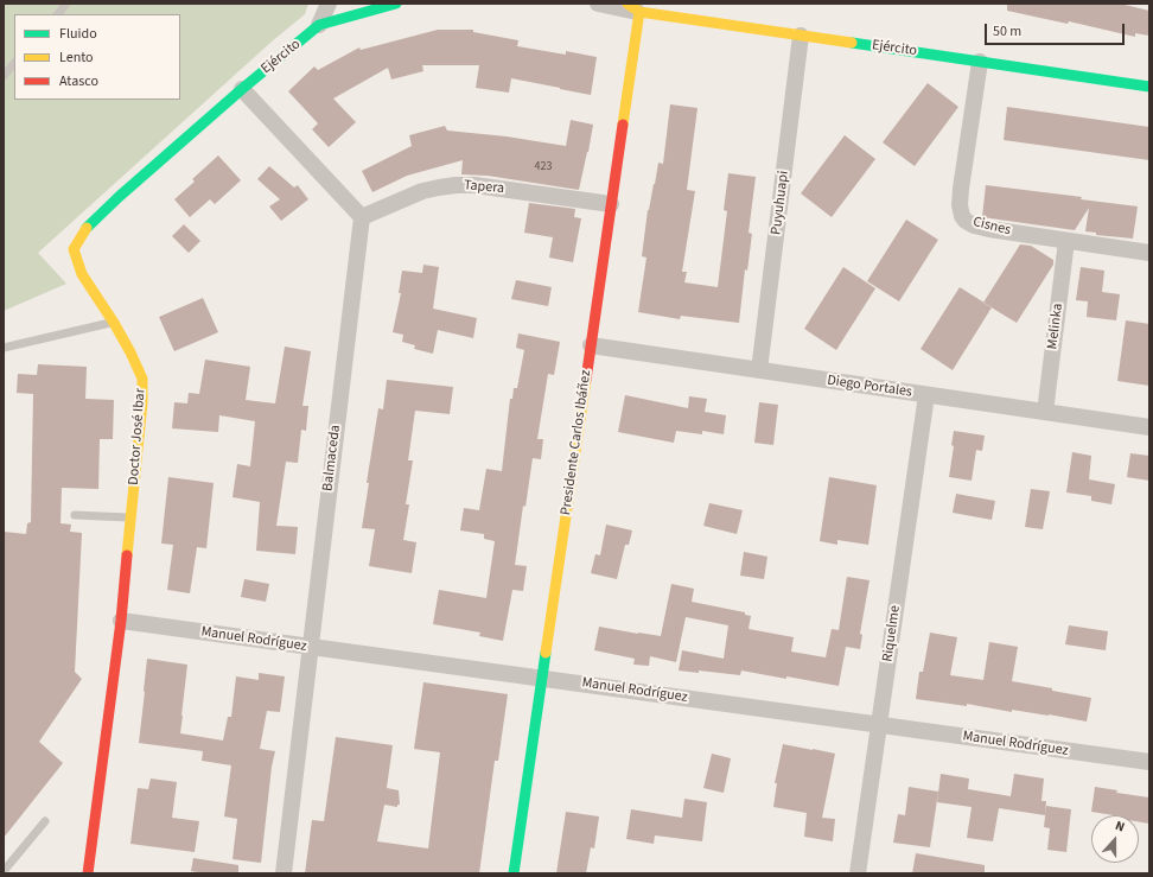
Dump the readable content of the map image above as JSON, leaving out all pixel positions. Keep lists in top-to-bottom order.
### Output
{
  "streets": {
    "street": [
      "Ejército",
      "Tapera",
      "Puyuhuapi",
      "Cisnes",
      "Melinka",
      "Diego Portales",
      "Doctor José Ibar",
      "Presidente Carlos Ibáñez",
      "Balmaceda",
      "Riquelme",
      "Manuel Rodríguez"
    ]
  },
  "crossings": [
    ["Ejército", "Puyuhuapi"],
    ["Ejército", "Cisnes"],
    ["Ejército", "Doctor José Ibar"],
    ["Ejército", "Presidente Carlos Ibáñez"],
    ["Tapera", "Presidente Carlos Ibáñez"],
    ["Tapera", "Balmaceda"],
    ["Puyuhuapi", "Diego Portales"],
    ["Cisnes", "Melinka"],
    ["Melinka", "Diego Portales"],
    ["Diego Portales", "Presidente Carlos Ibáñez"],
    ["Diego Portales", "Riquelme"],
    ["Doctor José Ibar", "Manuel Rodríguez"],
    ["Presidente Carlos Ibáñez", "Manuel Rodríguez"],
    ["Balmaceda", "Manuel Rodríguez"],
    ["Riquelme", "Manuel Rodríguez"]
  ],
  "house_numbers": ["423"],
  "legend": ["Fluido", "Lento", "Atasco"],
  "scale_bar": "50 m",
  "north": "top"
}
